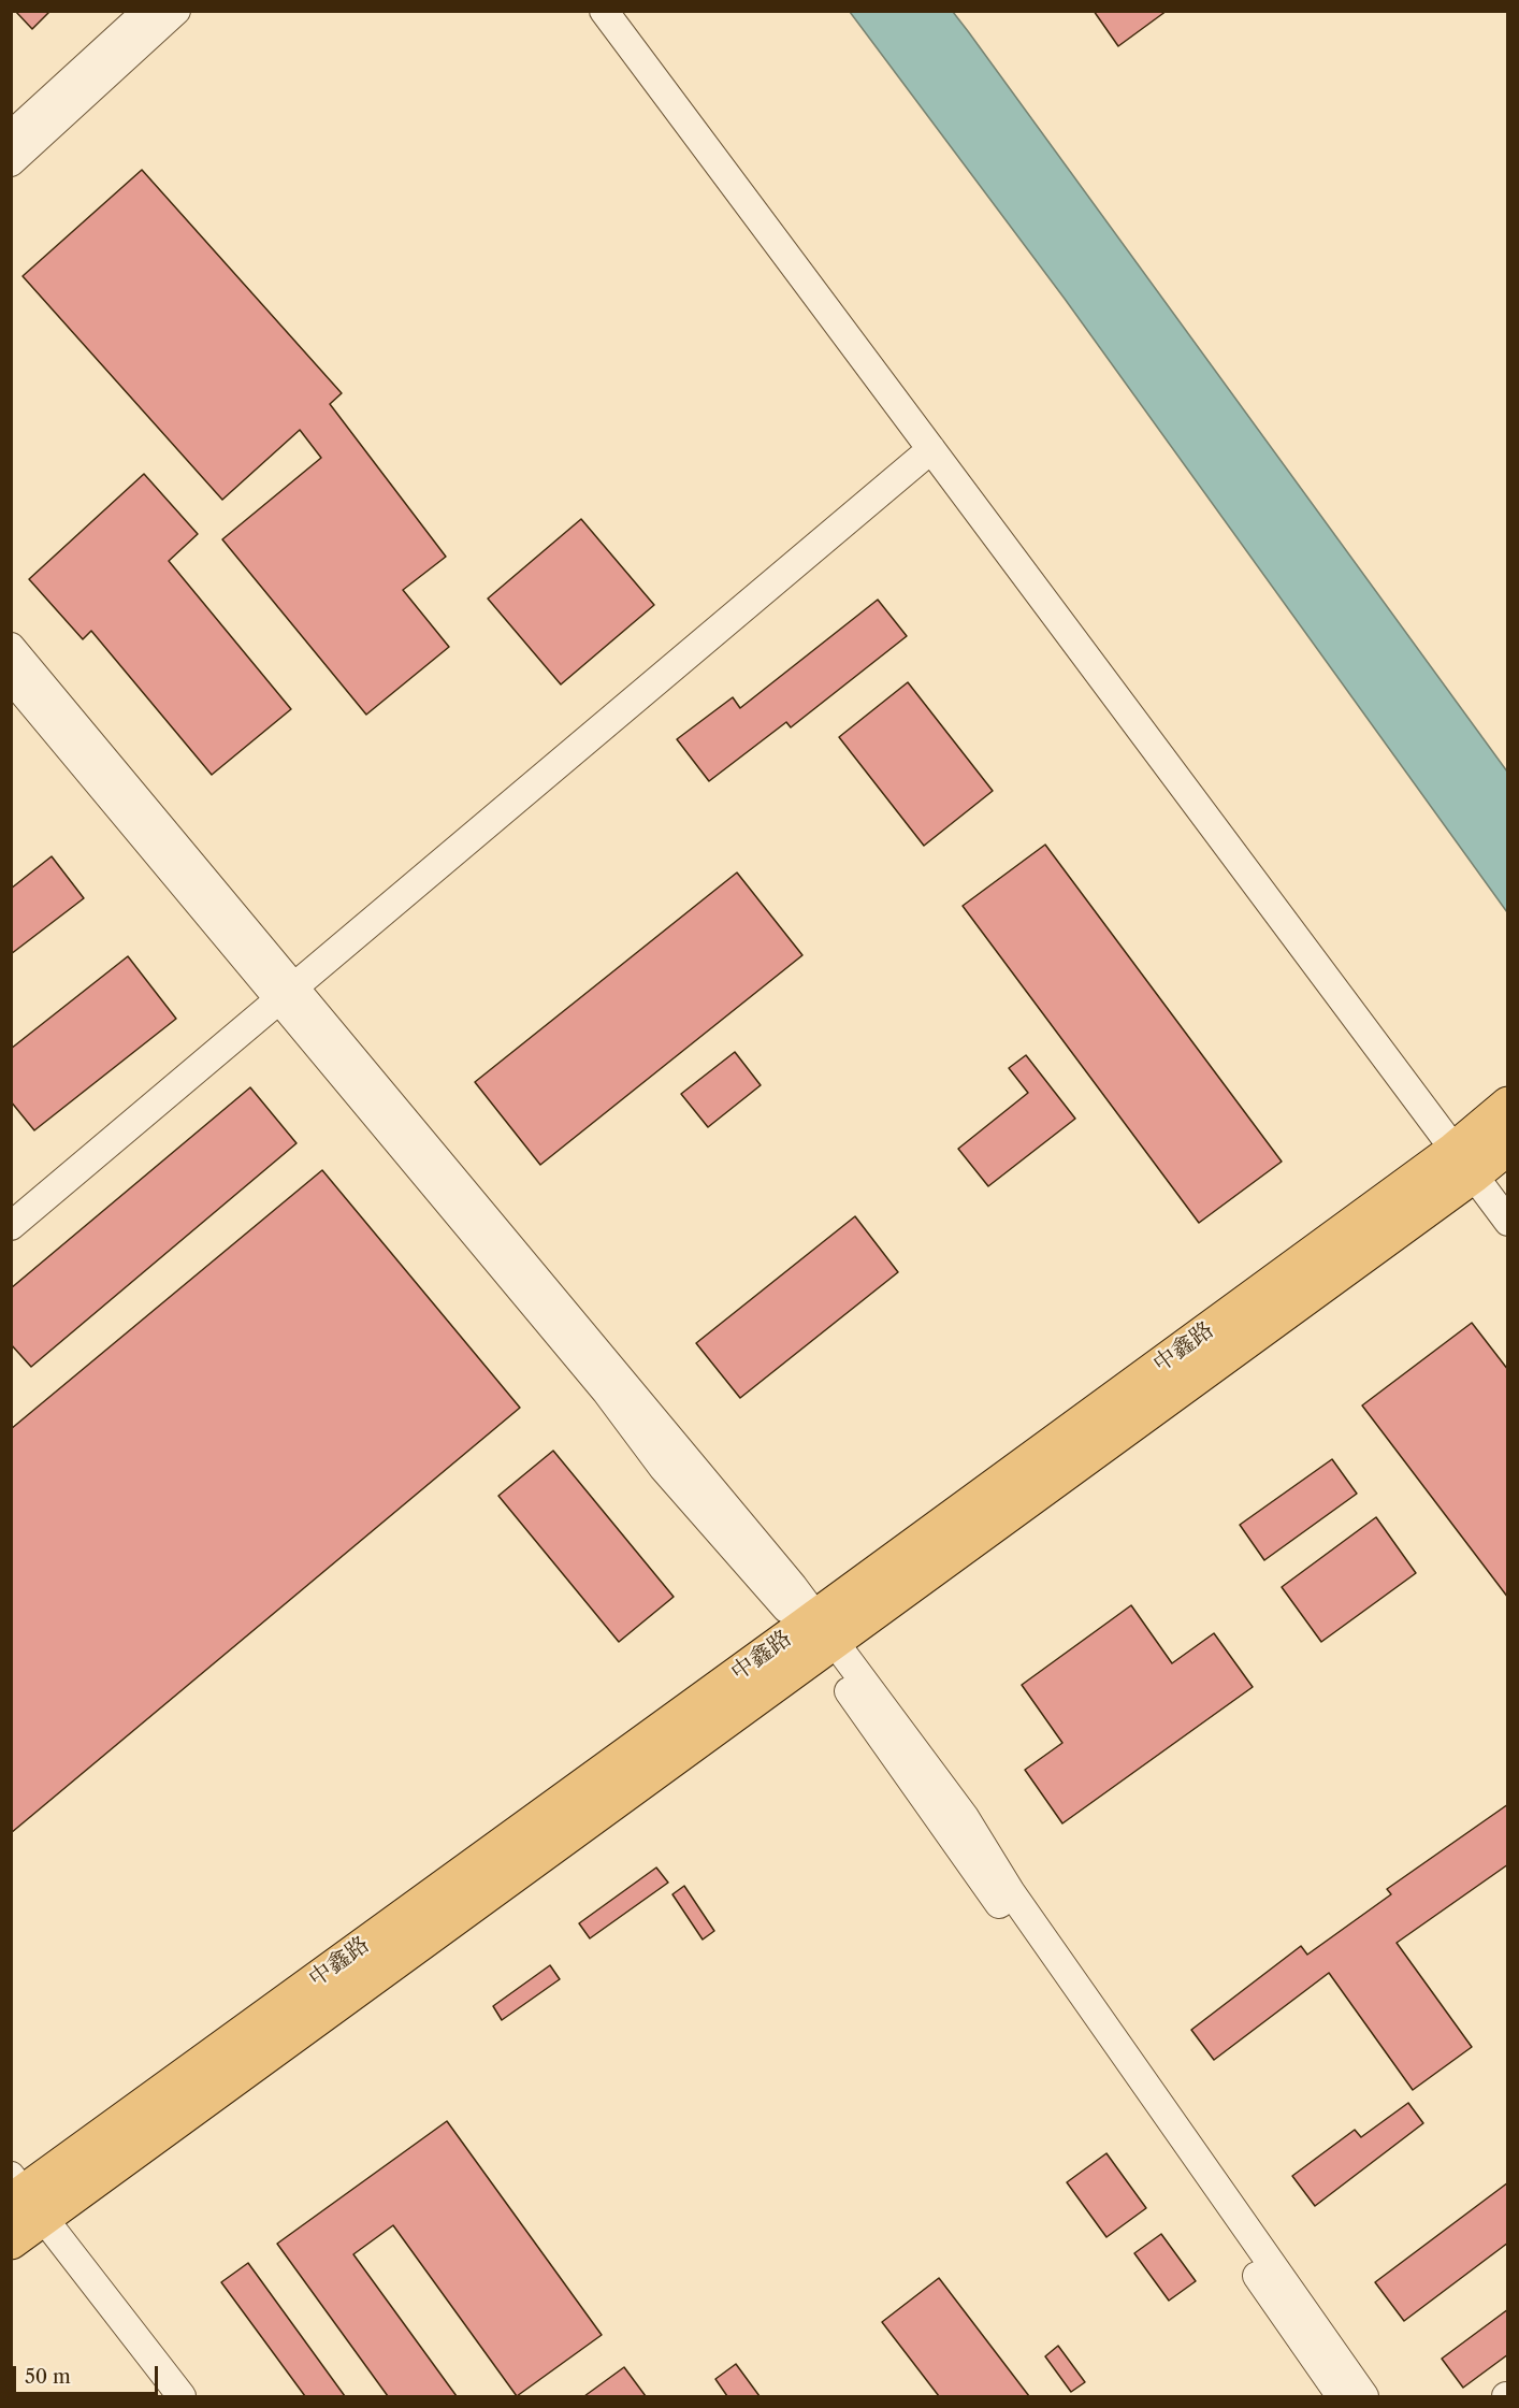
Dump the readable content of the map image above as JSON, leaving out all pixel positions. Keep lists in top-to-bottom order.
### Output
{
  "streets": {
    "main road": ["中鑫路"]
  },
  "scale_bar": "50 m"
}
